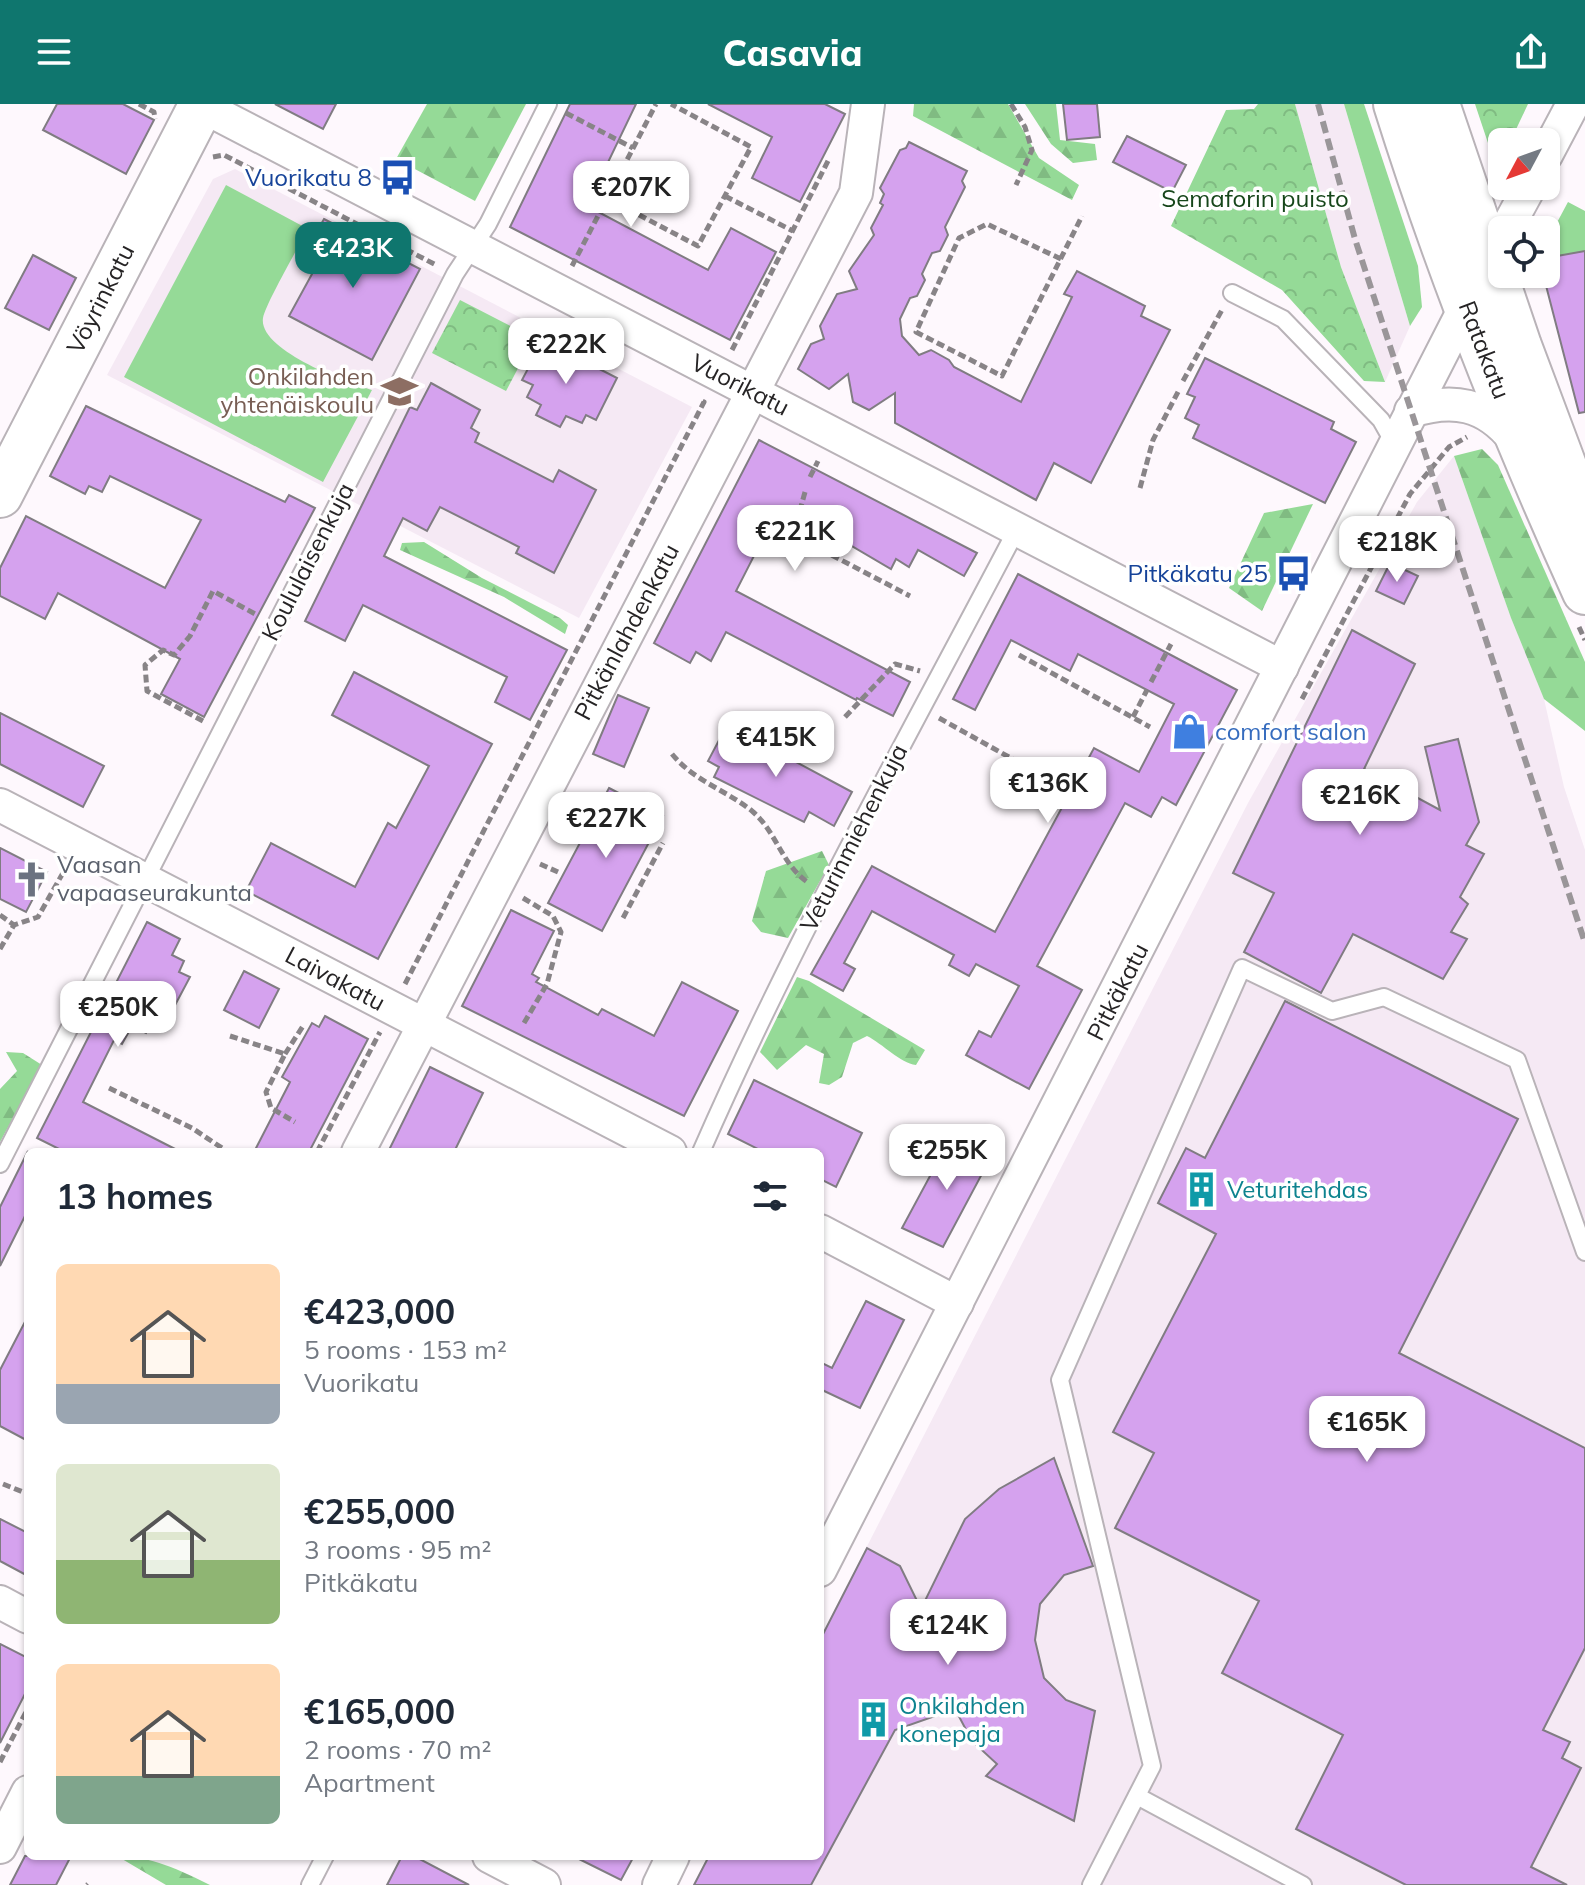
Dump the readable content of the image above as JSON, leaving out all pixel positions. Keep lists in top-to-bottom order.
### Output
{
  "streets": {
    "main road": ["Vöyrinkatu", "Ratakatu"],
    "street": [
      "Vuorikatu",
      "Pitkänlahdenkatu",
      "Laivakatu",
      "Pitkäkatu"
    ],
    "lane": ["Koululaisenkuja", "Veturinmiehenkuja"]
  },
  "crossings": [
    ["Vöyrinkatu", "Vuorikatu"],
    ["Ratakatu", "Pitkäkatu"],
    ["Vuorikatu", "Koululaisenkuja"],
    ["Vuorikatu", "Pitkänlahdenkatu"],
    ["Vuorikatu", "Veturinmiehenkuja"],
    ["Vuorikatu", "Pitkäkatu"],
    ["Koululaisenkuja", "Laivakatu"],
    ["Pitkänlahdenkatu", "Laivakatu"]
  ],
  "parks": ["Semaforin puisto"],
  "places": {
    "bus stop": ["Vuorikatu 8", "Pitkäkatu 25"],
    "school or university": ["Onkilahden yhtenäiskoulu"],
    "shop": ["comfort salon"],
    "church": ["Vaasan vapaaseurakunta"],
    "building": ["Veturitehdas", "Onkilahden konepaja"]
  },
  "north": "bottom left",
  "page": {
    "header": "Casavia",
    "price": [
      "€207K",
      "€423K",
      "€222K",
      "€221K",
      "€218K",
      "€415K",
      "€136K",
      "€216K",
      "€227K",
      "€250K",
      "€255K",
      "€165K",
      "€124K"
    ],
    "heading": "13 homes",
    "list": [
      {
        "name": "€423,000",
        "note": "5 rooms · 153 m² · Vuorikatu"
      },
      {
        "name": "€255,000",
        "note": "3 rooms · 95 m² · Pitkäkatu"
      },
      {
        "name": "€165,000",
        "note": "2 rooms · 70 m² · Apartment"
      }
    ]
  }
}
